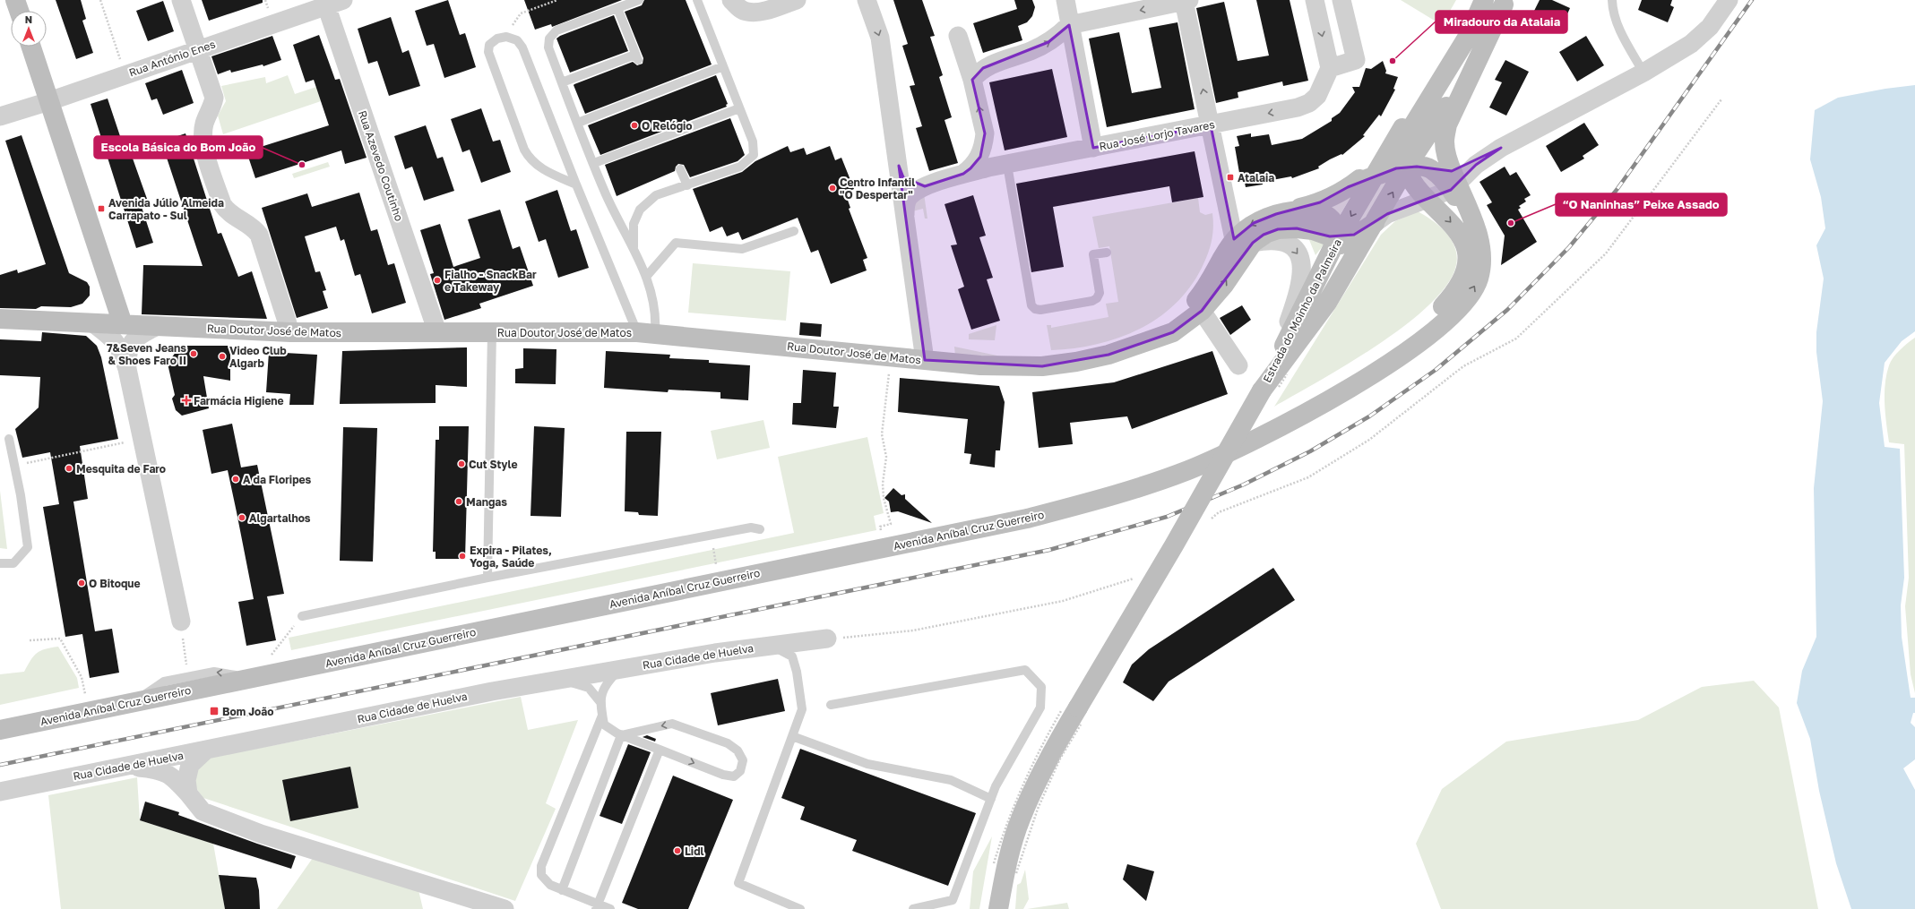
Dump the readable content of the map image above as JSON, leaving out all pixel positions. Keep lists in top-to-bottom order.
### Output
{
  "streets": {
    "street": [
      "Rua António Enes",
      "Rua José Lorjo Tavares",
      "Rua Azevedo Coutinho",
      "Estrada do Moinho da Palmeira",
      "Rua Doutor José de Matos",
      "Avenida Aníbal Cruz Guerreiro",
      "Rua Cidade de Huelva"
    ]
  },
  "crossings": [
    ["Rua António Enes", "Rua Azevedo Coutinho"],
    ["Rua Azevedo Coutinho", "Rua Doutor José de Matos"]
  ],
  "places": {
    "other": [
      "Miradouro da Atalaia",
      "O Relógio",
      "Escola Básica do Bom João",
      "Centro Infantil \"O Despertar\"",
      "“O Naninhas” Peixe Assado",
      "Fialho - SnackBar e Takeway",
      "7&Seven Jeans & Shoes Faro II",
      "Video Club Algarb",
      "Cut Style",
      "Mesquita de Faro",
      "A da Floripes",
      "Mangas",
      "Algartalhos",
      "Expira - Pilates, Yoga, Saúde",
      "O Bitoque",
      "Lidl"
    ],
    "transit": ["Atalaia", "Avenida Júlio Almeida Carrapato - Sul", "Bom João"],
    "health": ["Farmácia Higiene"]
  },
  "north": "top"
}
